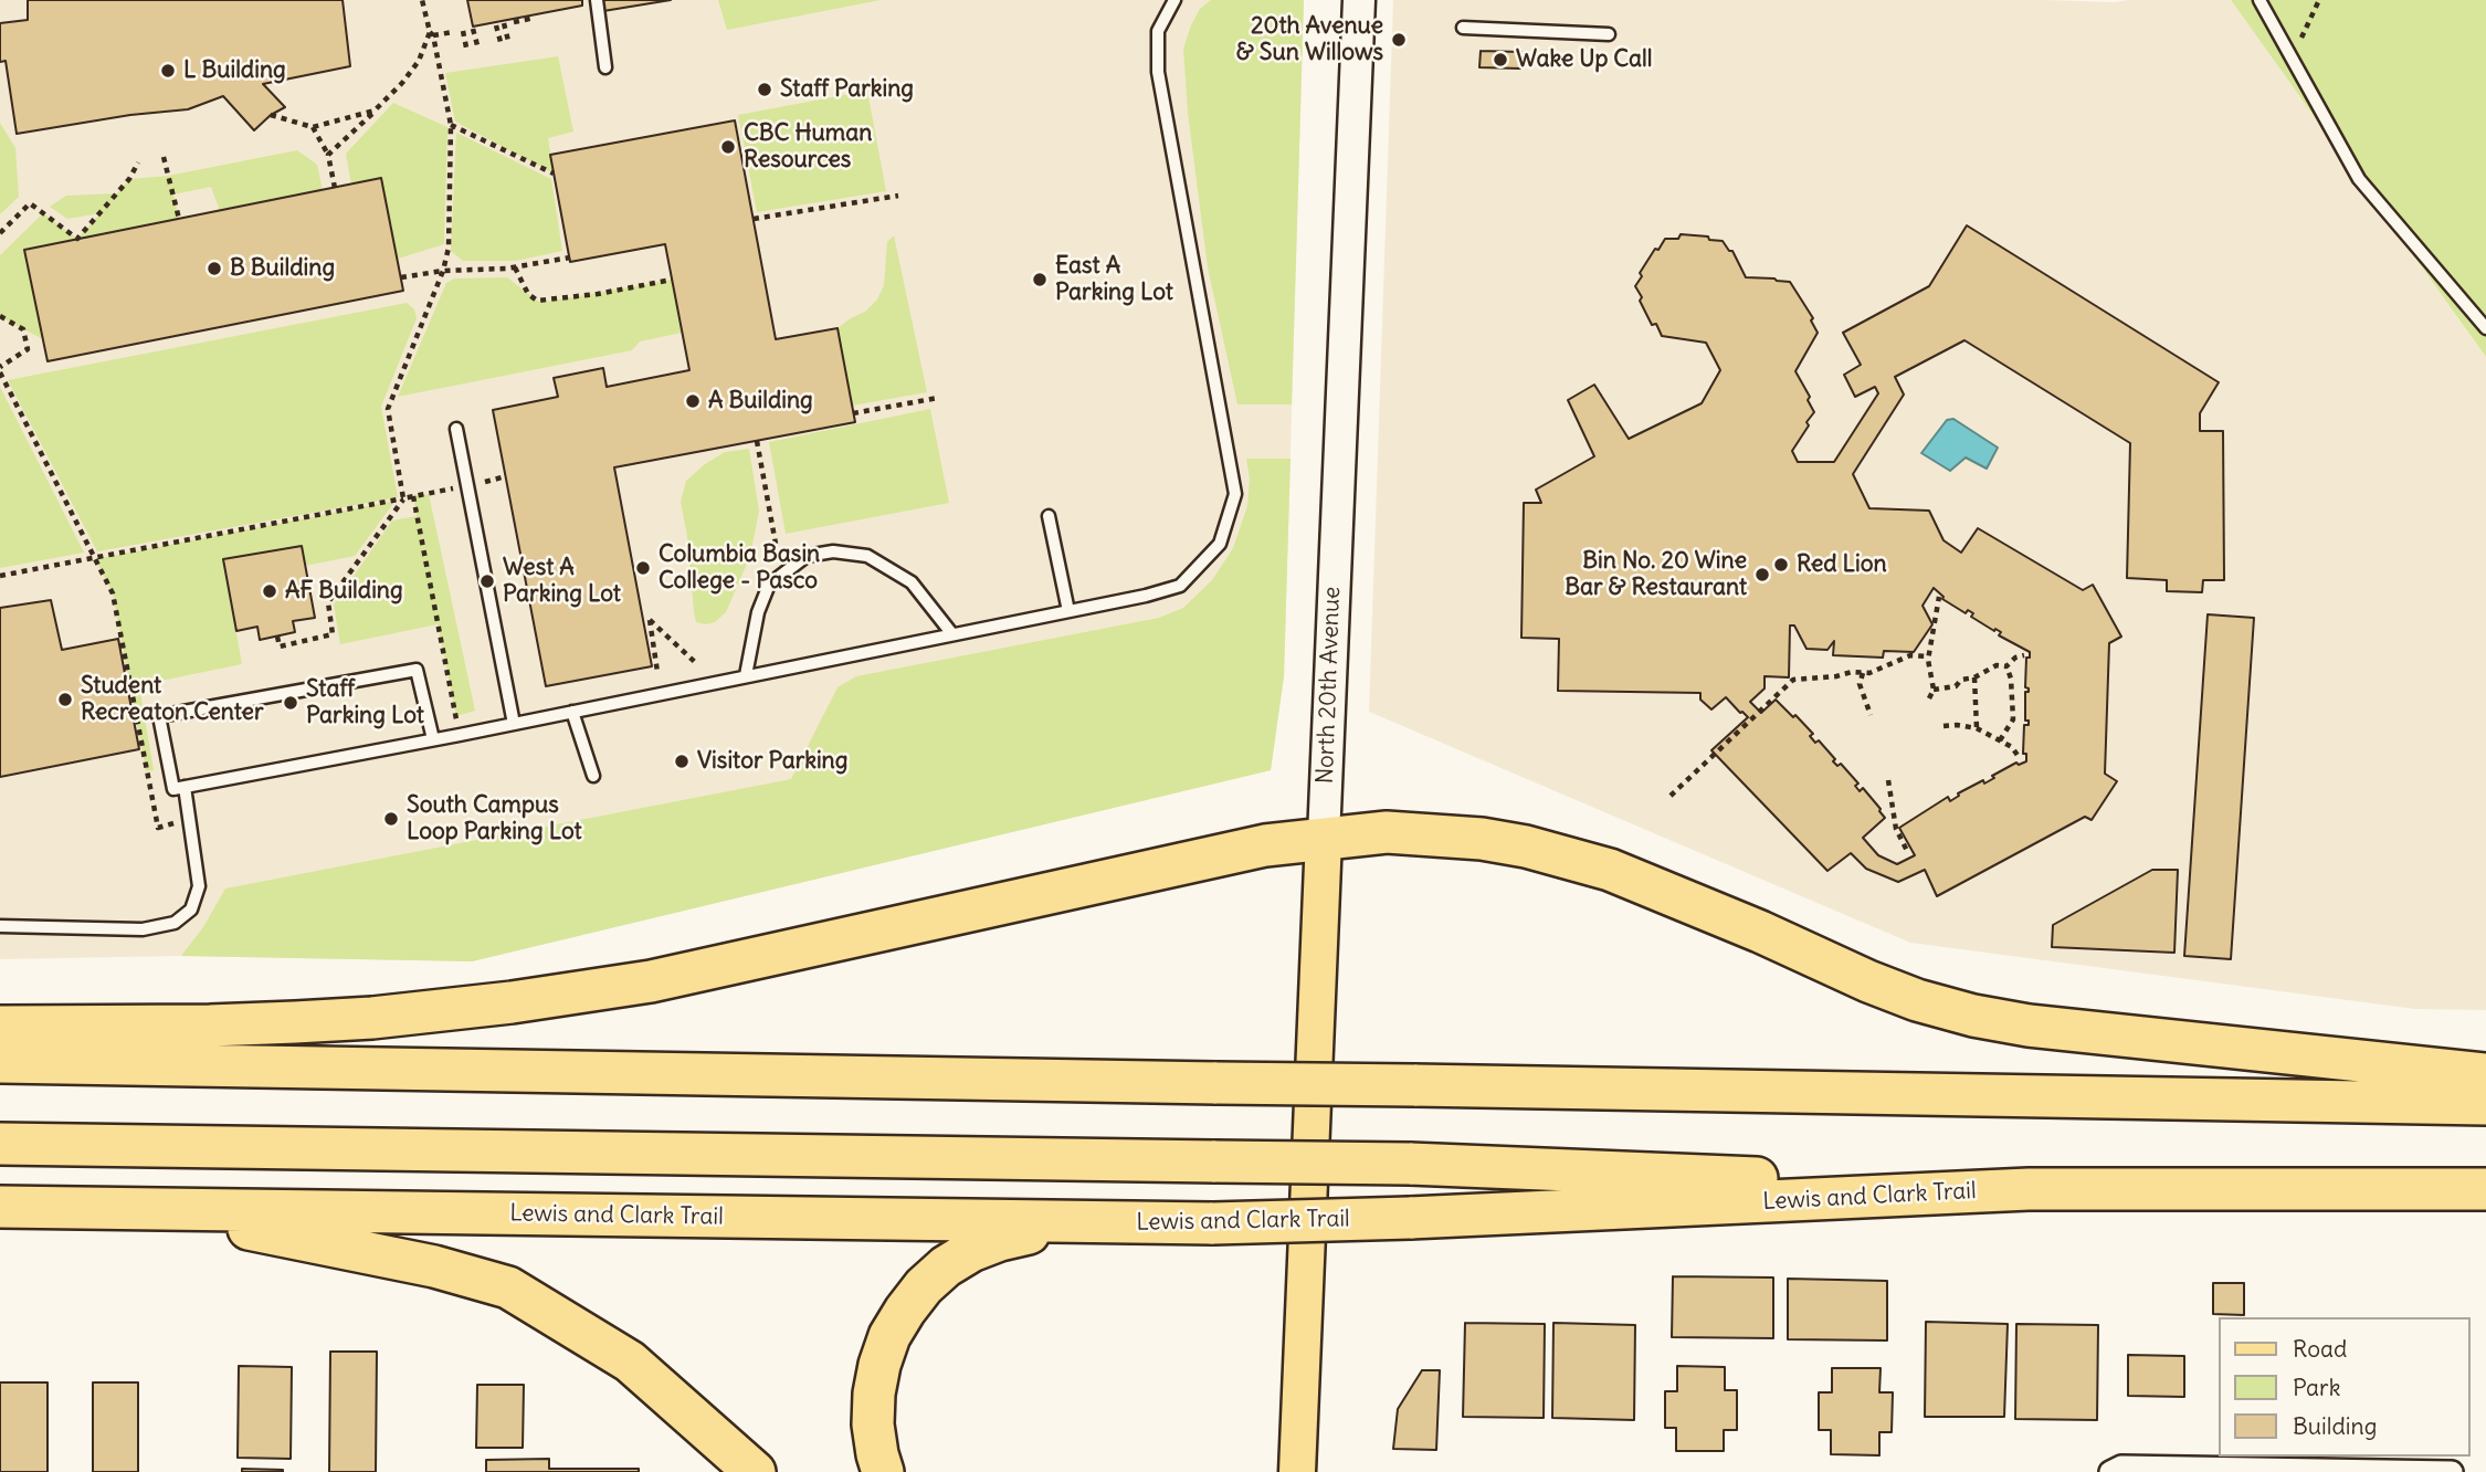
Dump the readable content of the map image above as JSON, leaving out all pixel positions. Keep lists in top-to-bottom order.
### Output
{
  "streets": {
    "highway": ["Lewis and Clark Trail"],
    "main road": ["North 20th Avenue"]
  },
  "places": [
    "20th Avenue & Sun Willows",
    "Wake Up Call",
    "L Building",
    "Staff Parking",
    "CBC Human Resources",
    "B Building",
    "East A Parking Lot",
    "A Building",
    "Red Lion",
    "Columbia Basin College - Pasco",
    "Bin No. 20 Wine Bar & Restaurant",
    "West A Parking Lot",
    "AF Building",
    "Student Recreaton Center",
    "Staff Parking Lot",
    "Visitor Parking",
    "South Campus Loop Parking Lot"
  ],
  "legend": ["Road", "Park", "Building"]
}
